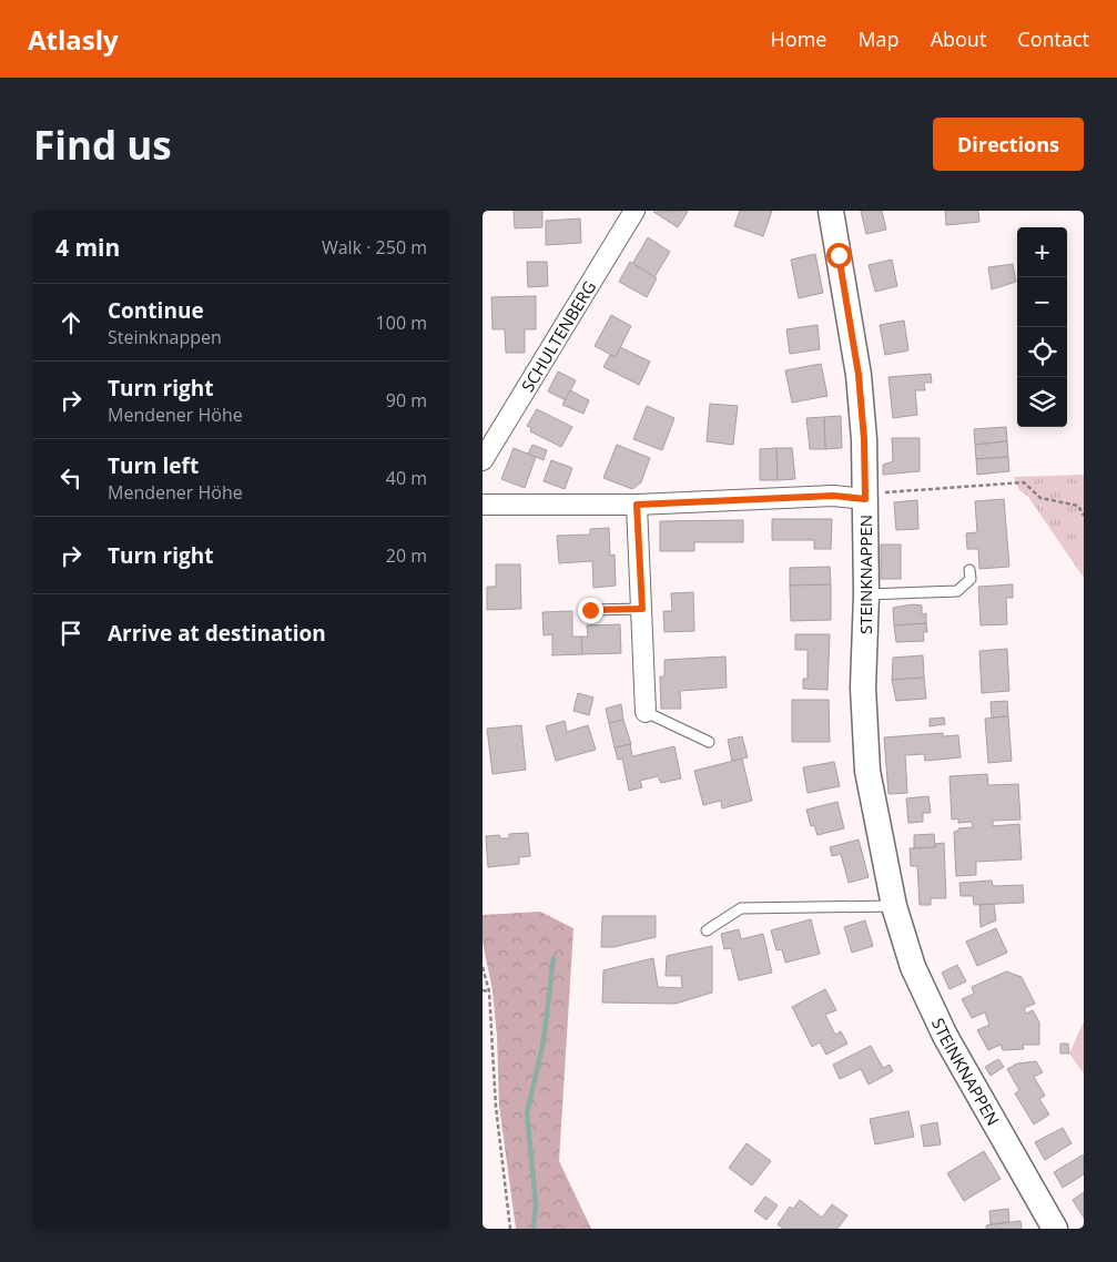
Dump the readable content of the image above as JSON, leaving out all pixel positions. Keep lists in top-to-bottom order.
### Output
{
  "streets": {
    "street": ["SCHULTENBERG", "STEINKNAPPEN"]
  },
  "page": {
    "header": "Atlasly",
    "nav": [
      "Home",
      "Map",
      "About",
      "Contact"
    ],
    "buttons": "Directions",
    "title": "Find us",
    "heading": ["4 min", "Walk · 250 m"],
    "map_buttons": ["+", "−"],
    "list": [
      ["Continue", "Steinknappen", "100 m"],
      ["Turn right", "Mendener Höhe", "90 m"],
      ["Turn left", "Mendener Höhe", "40 m"],
      ["Turn right", "20 m"],
      "Arrive at destination"
    ]
  }
}
